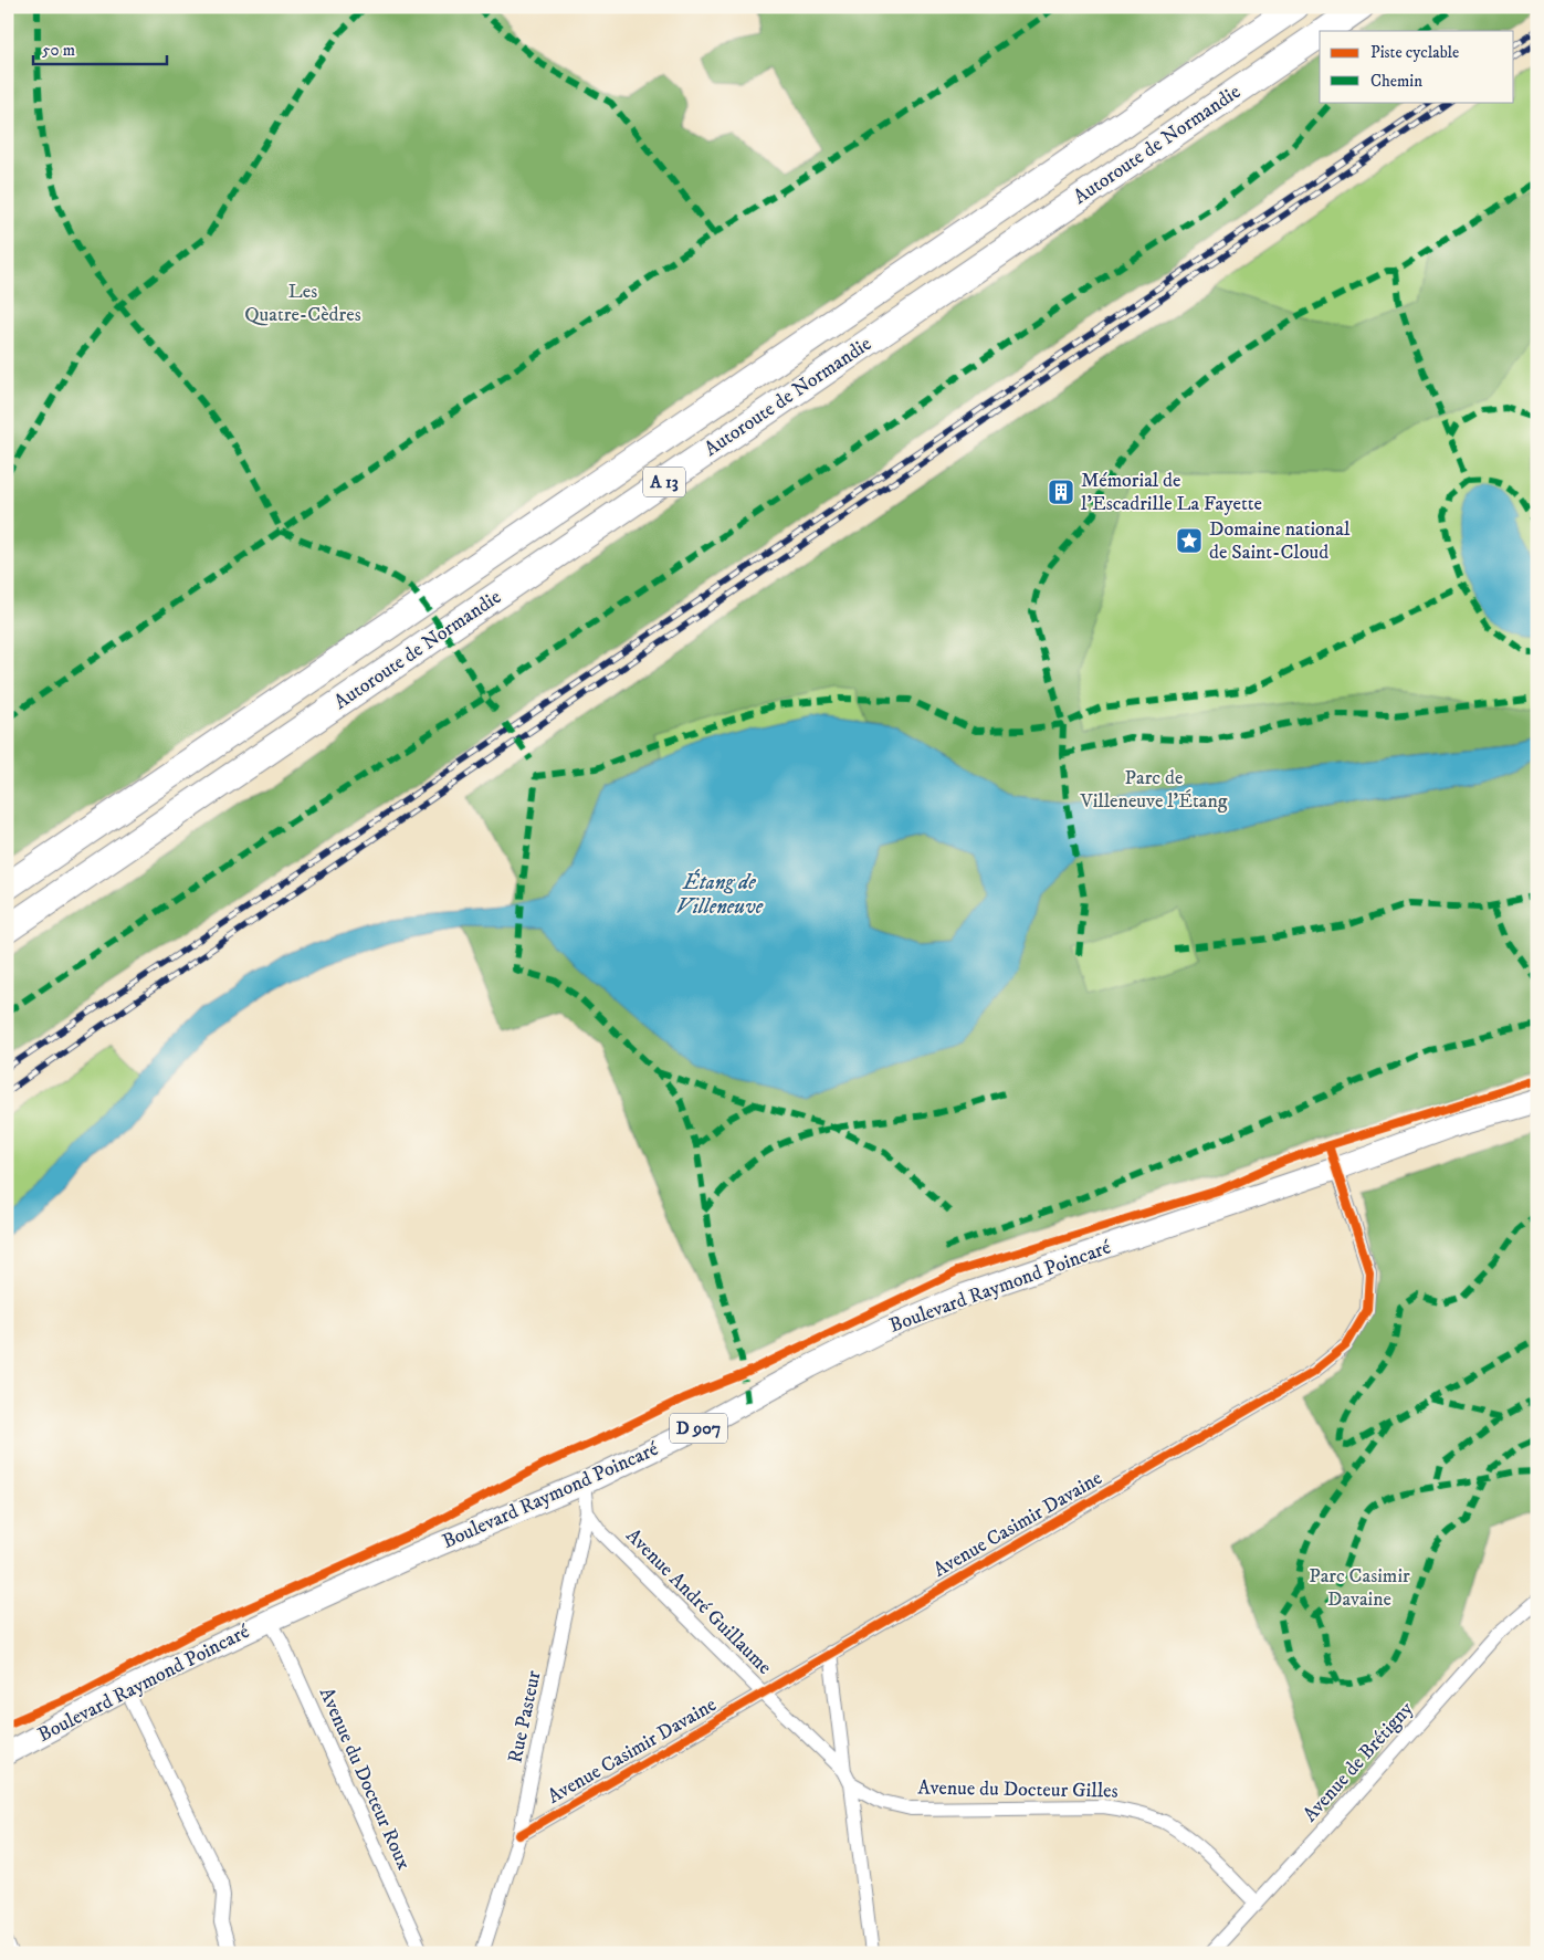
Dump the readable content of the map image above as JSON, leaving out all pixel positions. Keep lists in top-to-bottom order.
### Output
{
  "streets": {
    "highway": ["Autoroute de Normandie", "A 13"],
    "main road": ["Boulevard Raymond Poincaré", "D 907"],
    "street": [
      "Avenue Casimir Davaine",
      "Avenue André Guillaume",
      "Rue Pasteur",
      "Avenue de Brétigny",
      "Avenue du Docteur Roux",
      "Avenue du Docteur Gilles"
    ]
  },
  "crossings": [
    ["Boulevard Raymond Poincaré", "Avenue Casimir Davaine"],
    ["Boulevard Raymond Poincaré", "Rue Pasteur"],
    ["Boulevard Raymond Poincaré", "Avenue du Docteur Roux"],
    ["Avenue Casimir Davaine", "Avenue André Guillaume"],
    ["Avenue Casimir Davaine", "Rue Pasteur"],
    ["Avenue André Guillaume", "Rue Pasteur"],
    ["Avenue André Guillaume", "Avenue du Docteur Gilles"],
    ["Avenue de Brétigny", "Avenue du Docteur Gilles"]
  ],
  "water": ["Étang de Villeneuve"],
  "parks": ["Les Quatre-Cèdres", "Parc de Villeneuve l'Étang", "Parc Casimir Davaine"],
  "places": {
    "building": ["Mémorial de l’Escadrille La Fayette"],
    "place": ["Domaine national de Saint-Cloud"]
  },
  "legend": ["Piste cyclable", "Chemin"],
  "scale_bar": "50 m"
}
